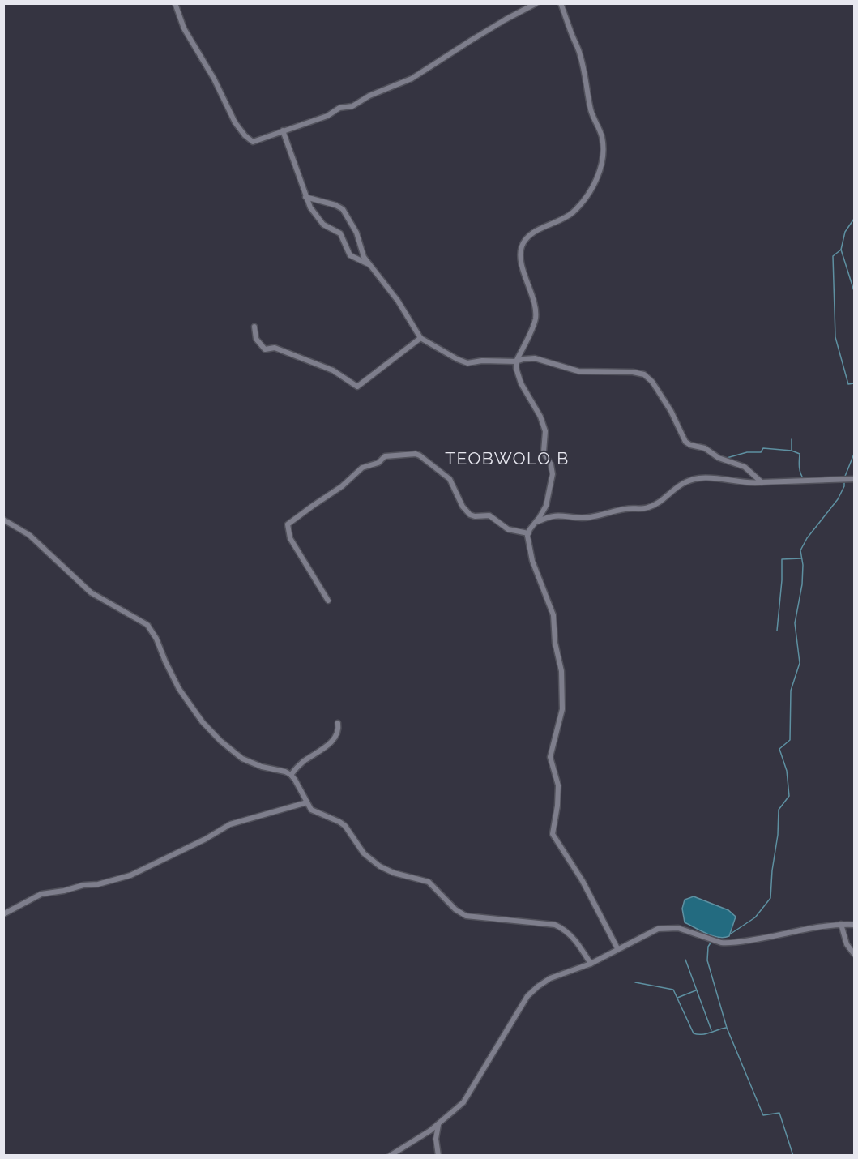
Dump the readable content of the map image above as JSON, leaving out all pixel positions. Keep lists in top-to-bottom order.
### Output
{
  "districts": ["TEOBWOLO B"]
}
